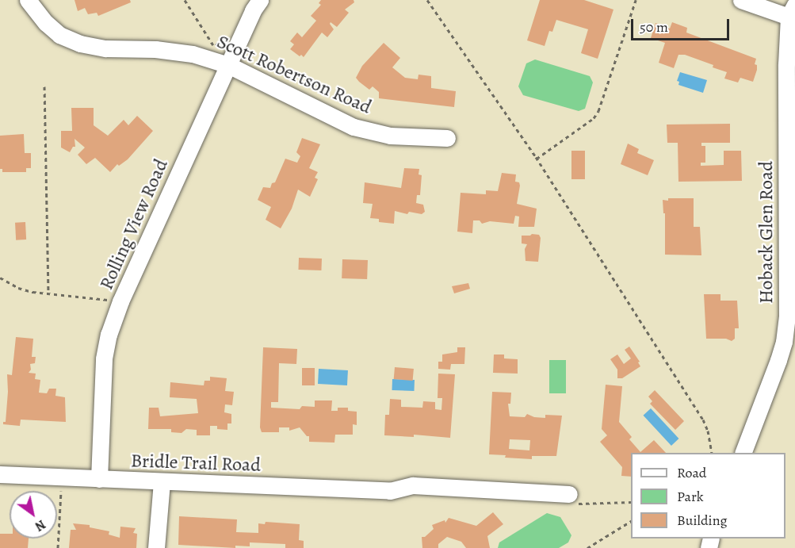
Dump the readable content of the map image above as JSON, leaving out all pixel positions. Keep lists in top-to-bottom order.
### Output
{
  "streets": {
    "street": [
      "Scott Robertson Road",
      "Rolling View Road",
      "Hoback Glen Road",
      "Bridle Trail Road"
    ]
  },
  "crossings": [
    ["Scott Robertson Road", "Rolling View Road"],
    ["Rolling View Road", "Bridle Trail Road"]
  ],
  "legend": ["Road", "Park", "Building"],
  "scale_bar": "50 m",
  "north": "bottom right"
}
